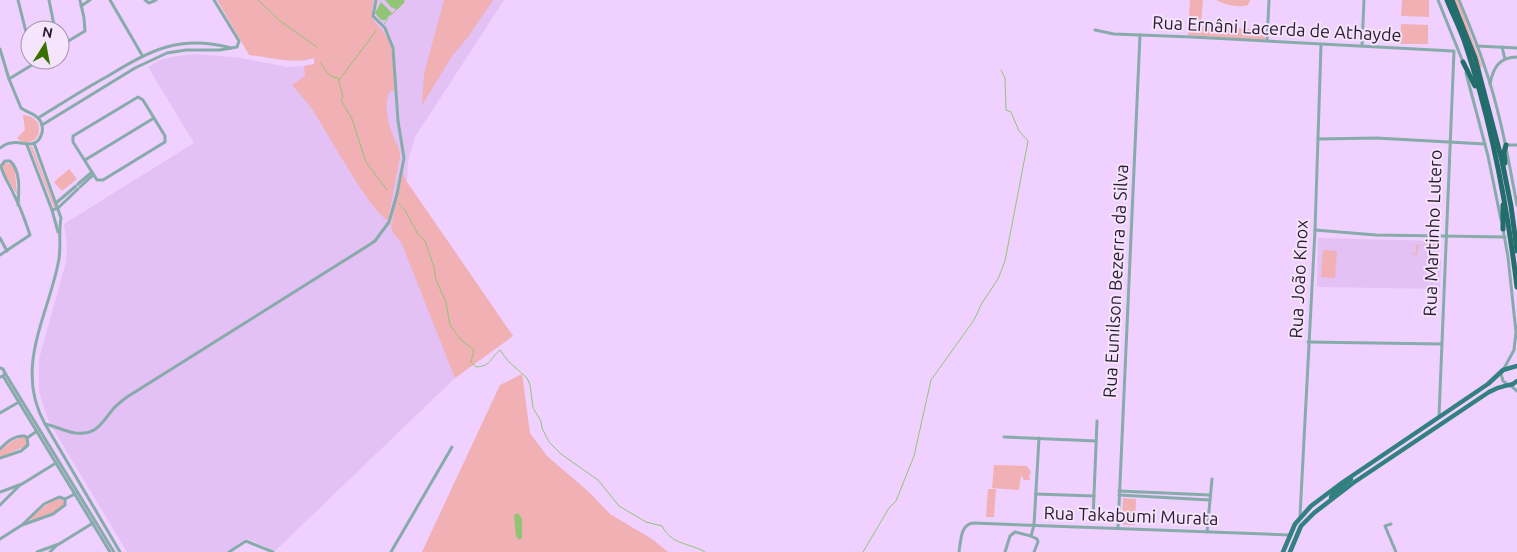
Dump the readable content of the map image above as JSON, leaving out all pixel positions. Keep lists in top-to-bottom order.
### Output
{
  "streets": {
    "street": [
      "Rua Ernâni Lacerda de Athayde",
      "Rua Martinho Lutero",
      "Rua João Knox",
      "Rua Eunilson Bezerra da Silva",
      "Rua Takabumi Murata"
    ]
  },
  "crossings": [
    ["Rua Ernâni Lacerda de Athayde", "Rua Martinho Lutero"],
    ["Rua Ernâni Lacerda de Athayde", "Rua João Knox"],
    ["Rua Ernâni Lacerda de Athayde", "Rua Eunilson Bezerra da Silva"],
    ["Rua Eunilson Bezerra da Silva", "Rua Takabumi Murata"]
  ],
  "north": "top"
}
